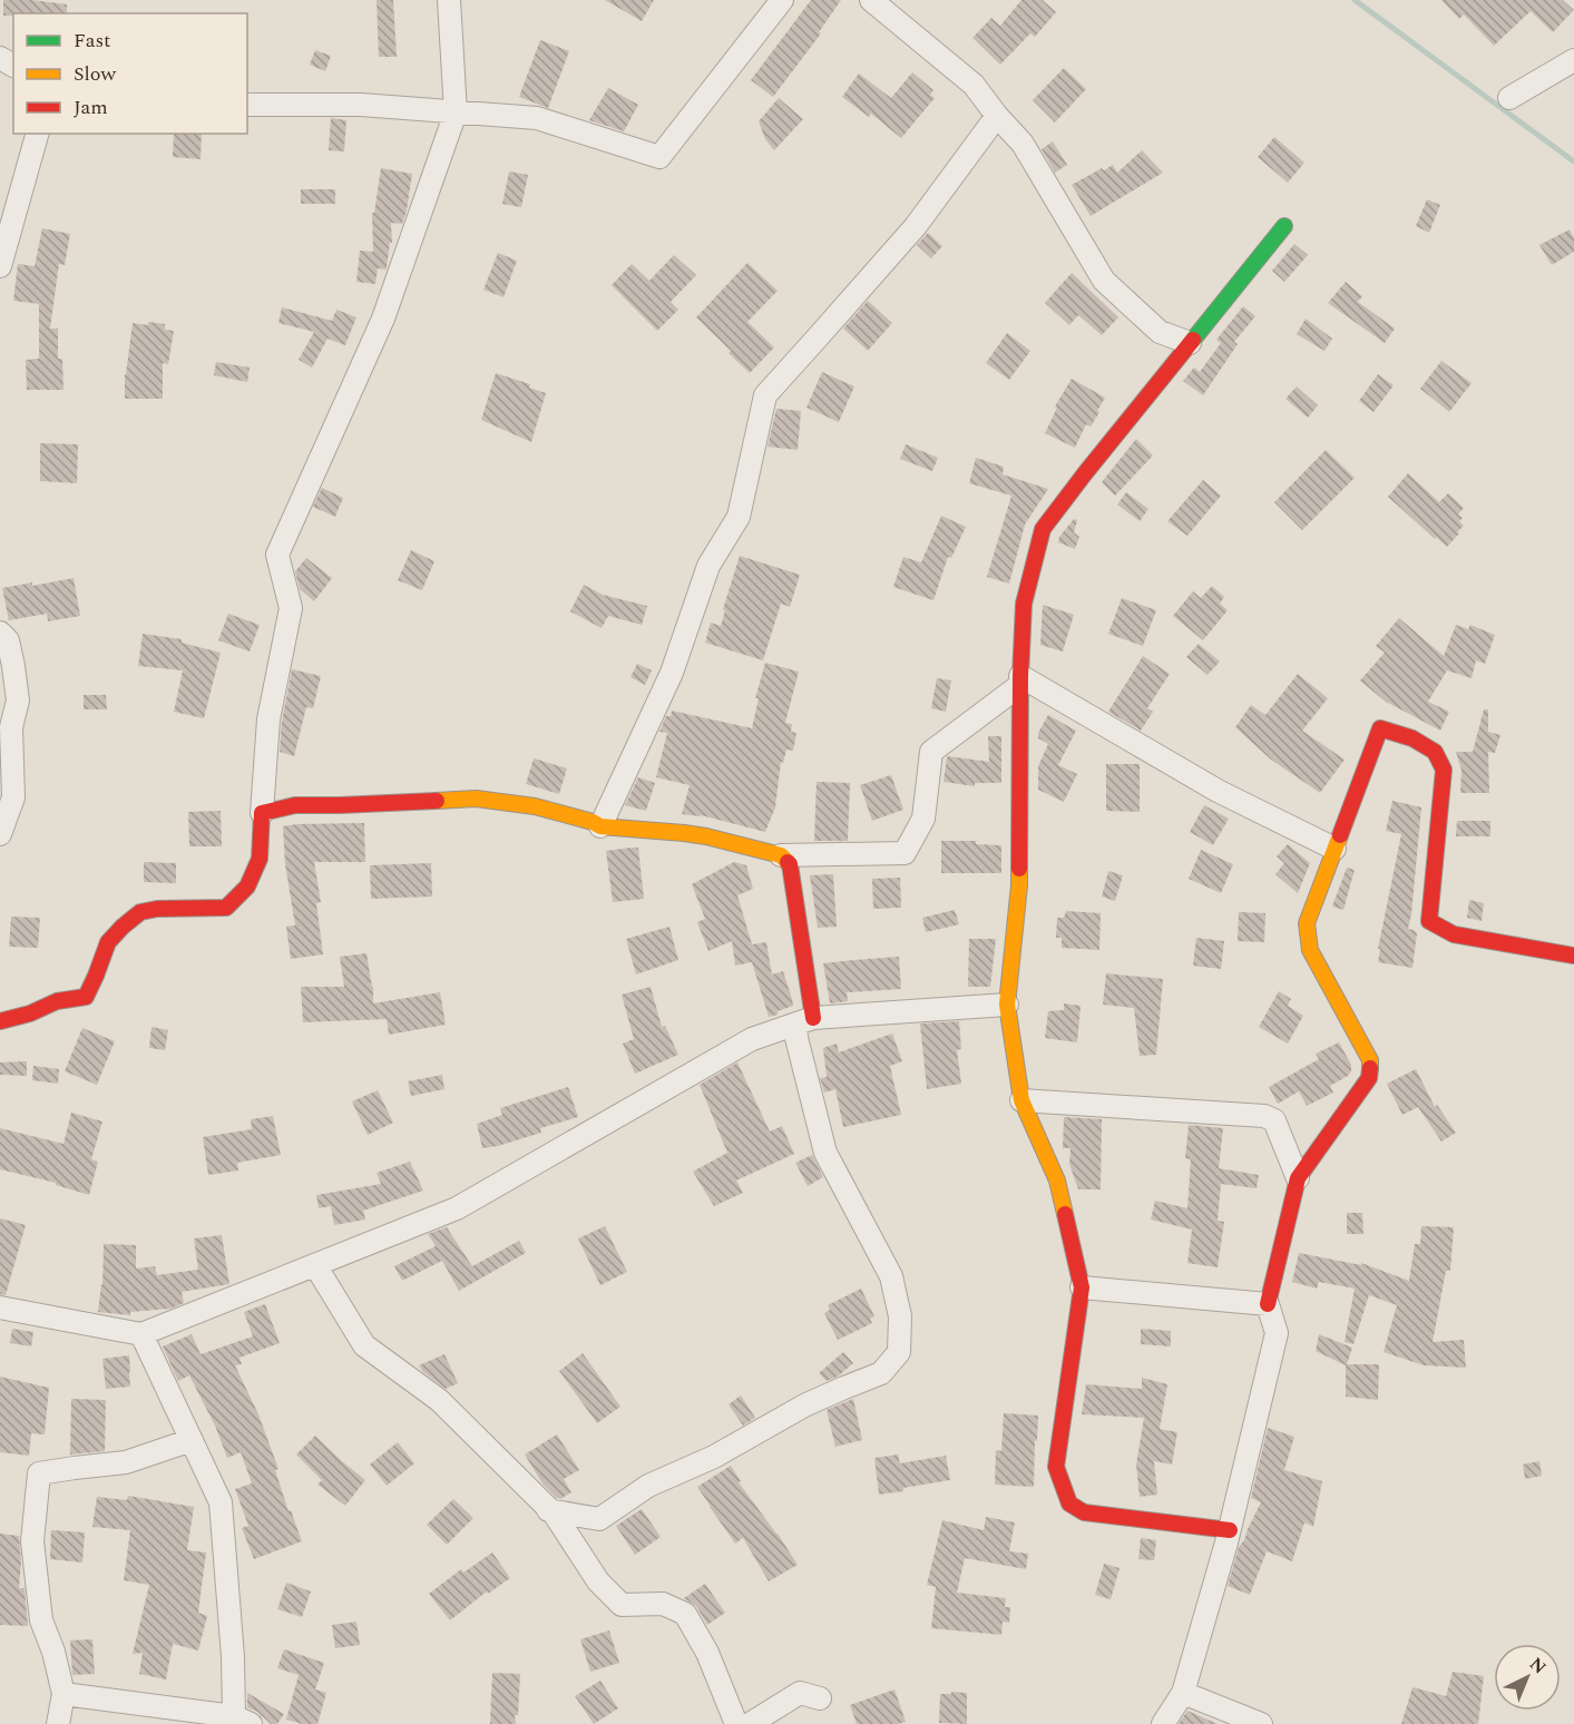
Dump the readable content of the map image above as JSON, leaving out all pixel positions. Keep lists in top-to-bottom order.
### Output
{
  "legend": ["Fast", "Slow", "Jam"],
  "north": "top right"
}
